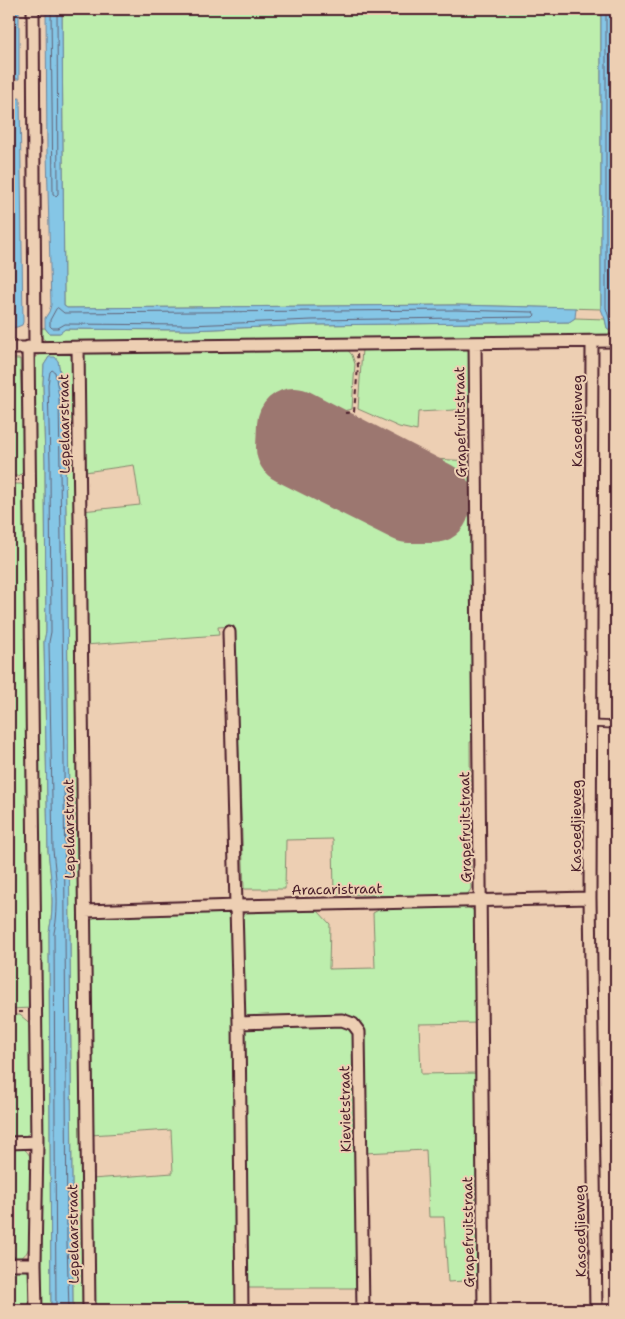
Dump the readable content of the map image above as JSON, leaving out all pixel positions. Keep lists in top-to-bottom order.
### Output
{
  "streets": {
    "street": [
      "Kasoedjieweg",
      "Grapefruitstraat",
      "Lepelaarstraat",
      "Aracaristraat",
      "Kievietstraat"
    ]
  },
  "crossings": [
    ["Kasoedjieweg", "Aracaristraat"],
    ["Grapefruitstraat", "Aracaristraat"],
    ["Lepelaarstraat", "Aracaristraat"]
  ]
}
